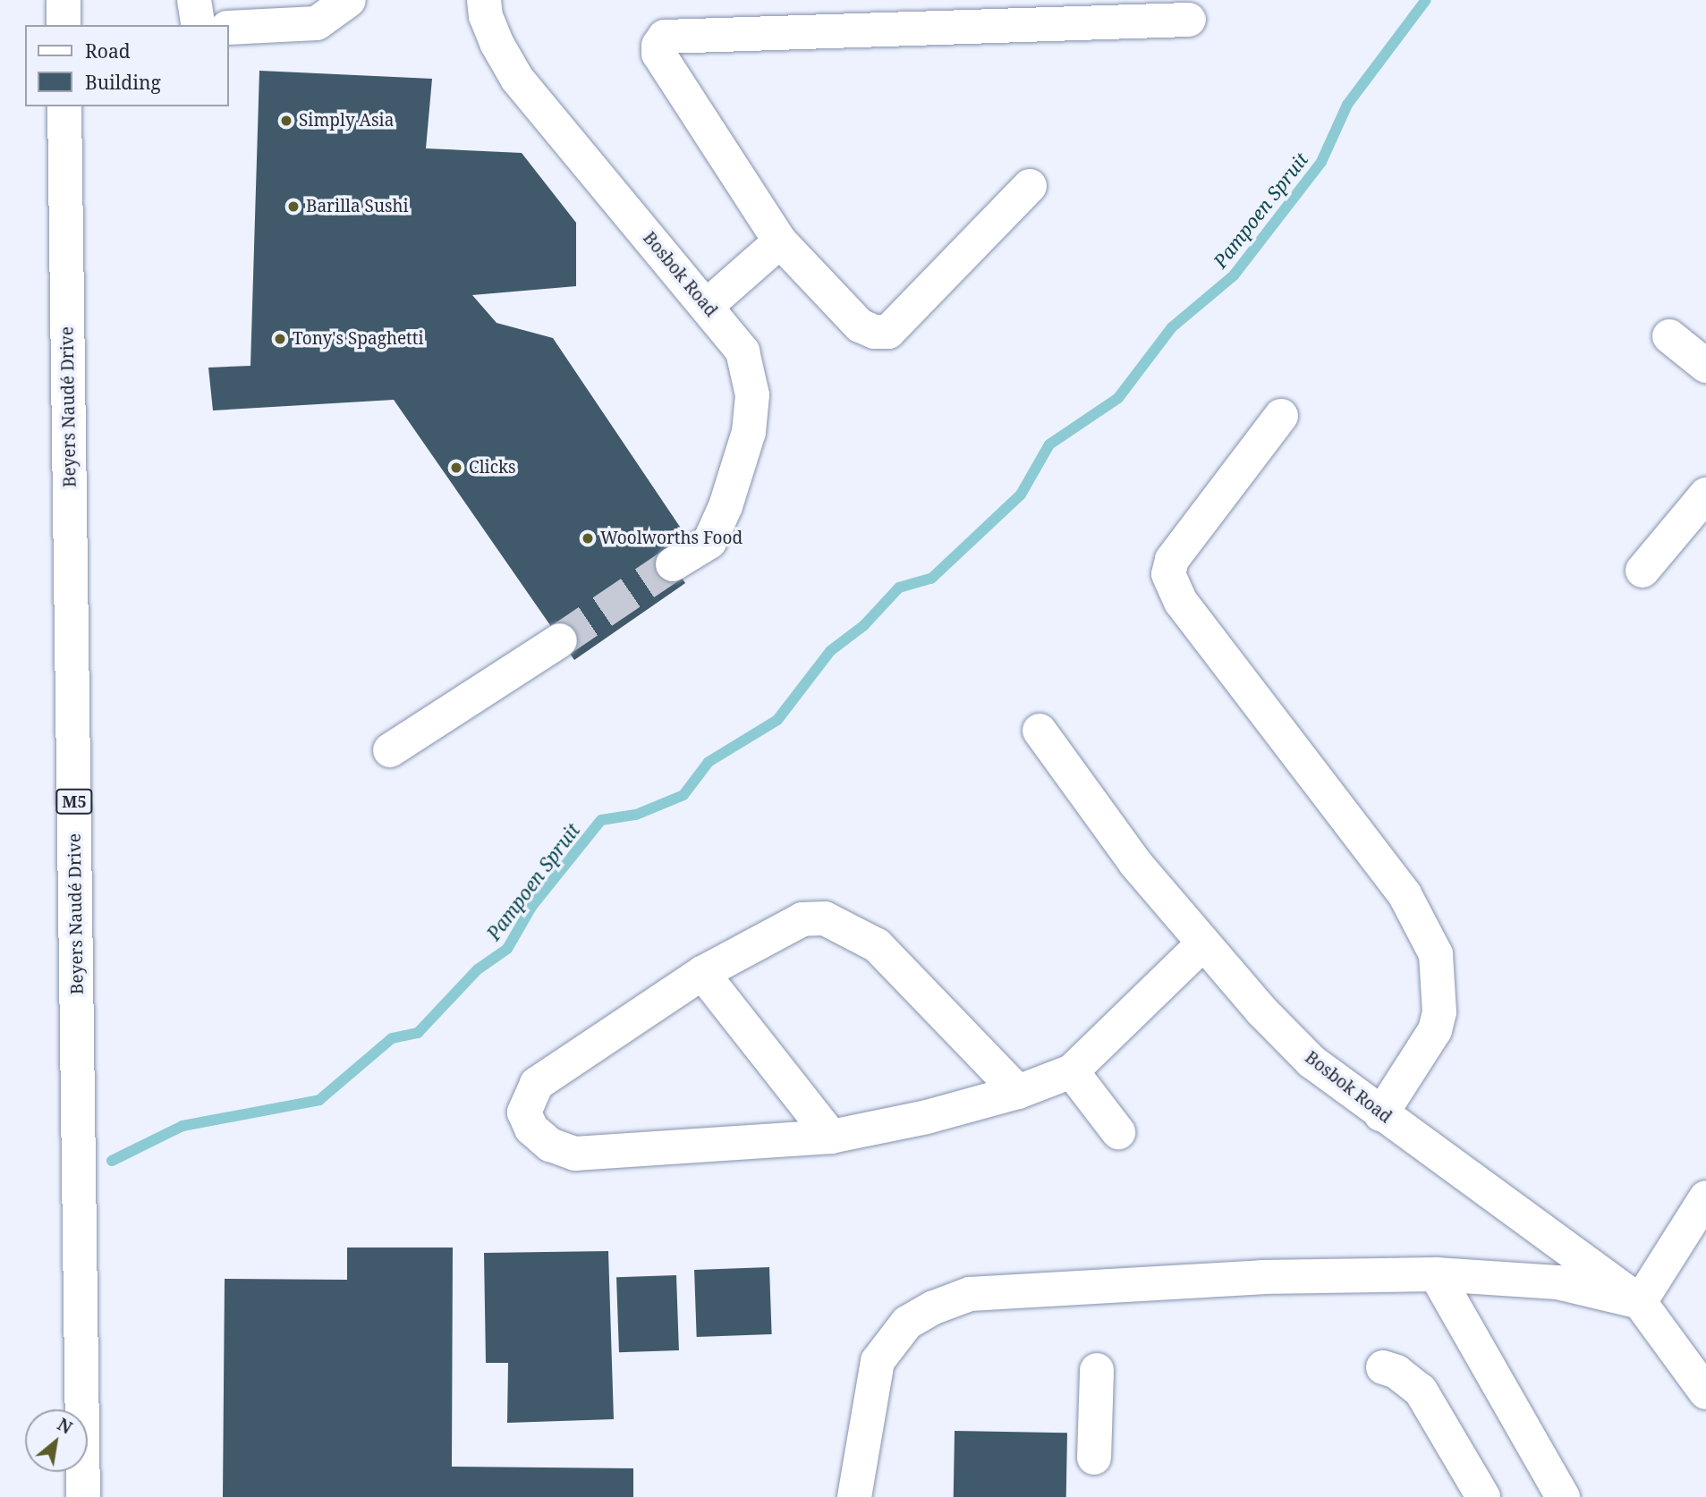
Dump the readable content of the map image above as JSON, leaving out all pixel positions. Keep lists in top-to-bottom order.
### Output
{
  "streets": {
    "street": ["Bosbok Road", "Beyers Naudé Drive", "M5"]
  },
  "water": ["Pampoen Spruit"],
  "places": [
    "Simply Asia",
    "Barilla Sushi",
    "Tony's Spaghetti",
    "Clicks",
    "Woolworths Food"
  ],
  "legend": ["Road", "Building"],
  "north": "top right"
}
